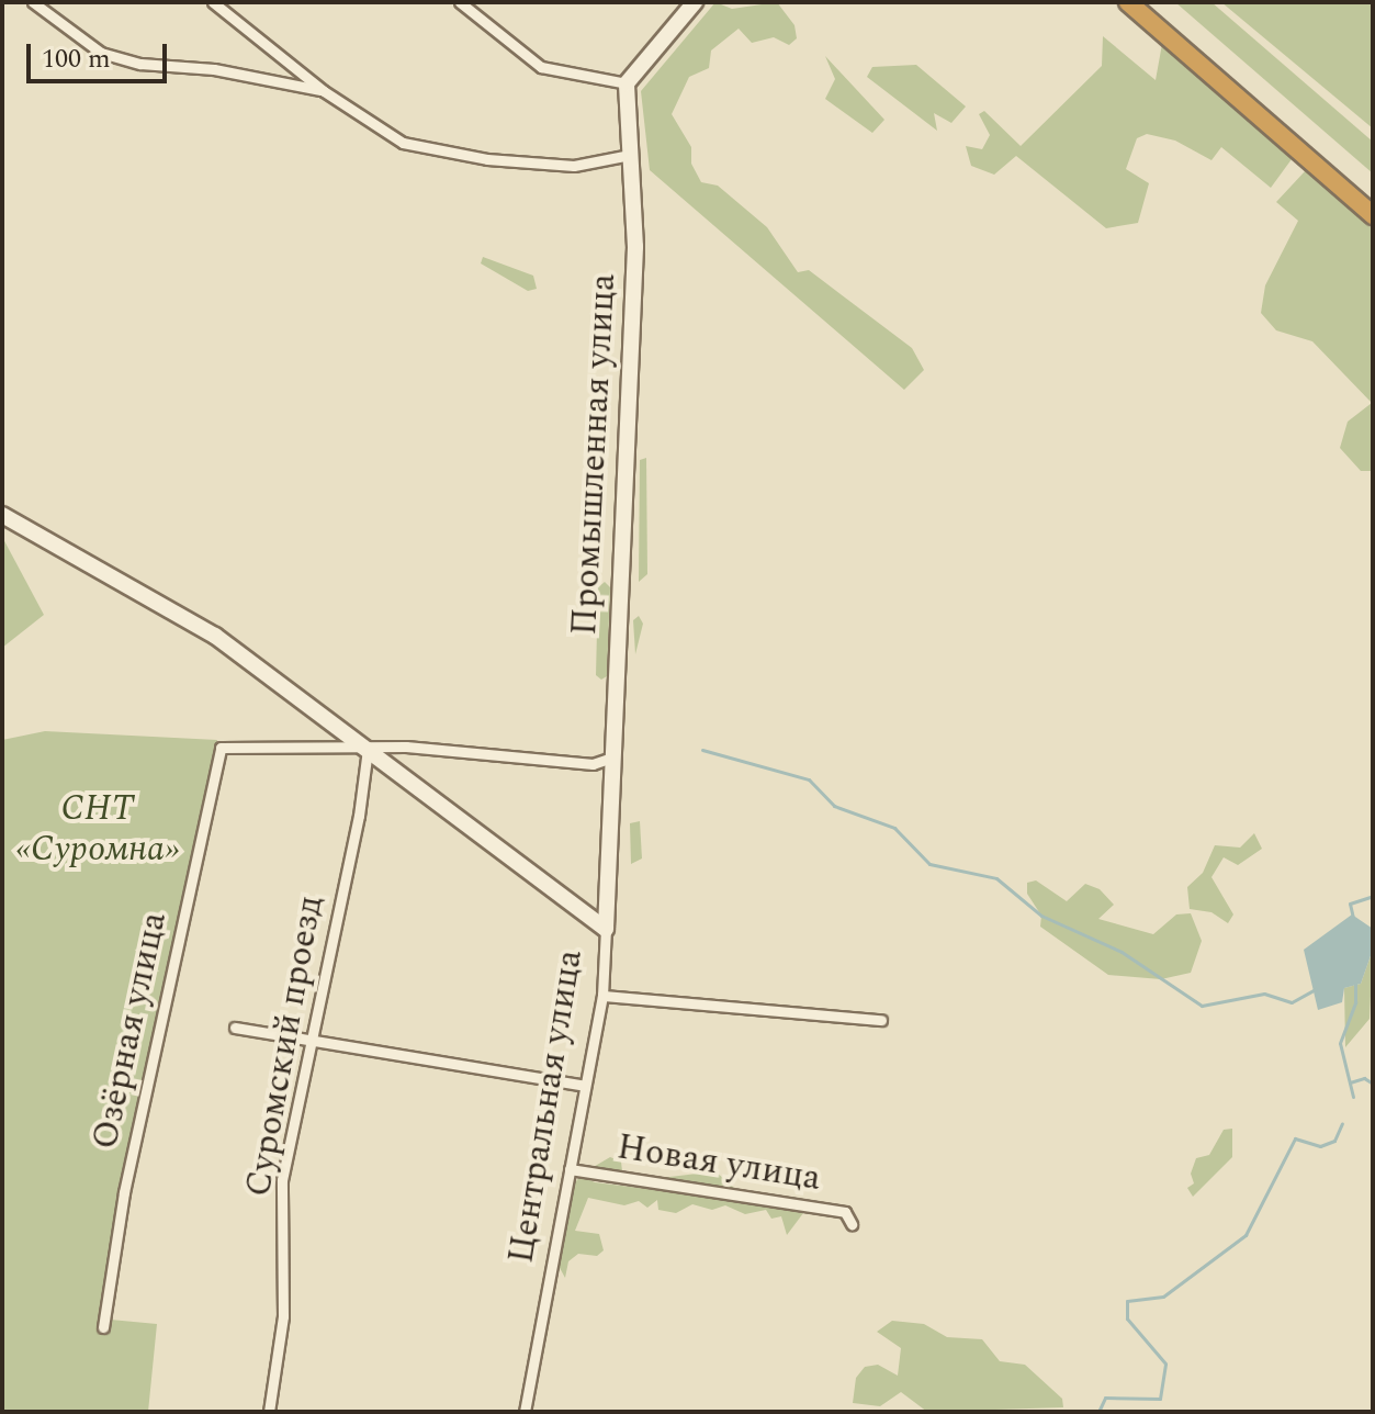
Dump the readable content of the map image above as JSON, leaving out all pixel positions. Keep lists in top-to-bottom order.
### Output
{
  "streets": {
    "street": [
      "Промышленная улица",
      "Озёрная улица",
      "Суромский проезд",
      "Центральная улица",
      "Новая улица"
    ]
  },
  "crossings": [
    ["Промышленная улица", "Центральная улица"],
    ["Озёрная улица", "Суромский проезд"],
    ["Центральная улица", "Новая улица"]
  ],
  "parks": ["СНТ «Суромна»"],
  "scale_bar": "100 m"
}
